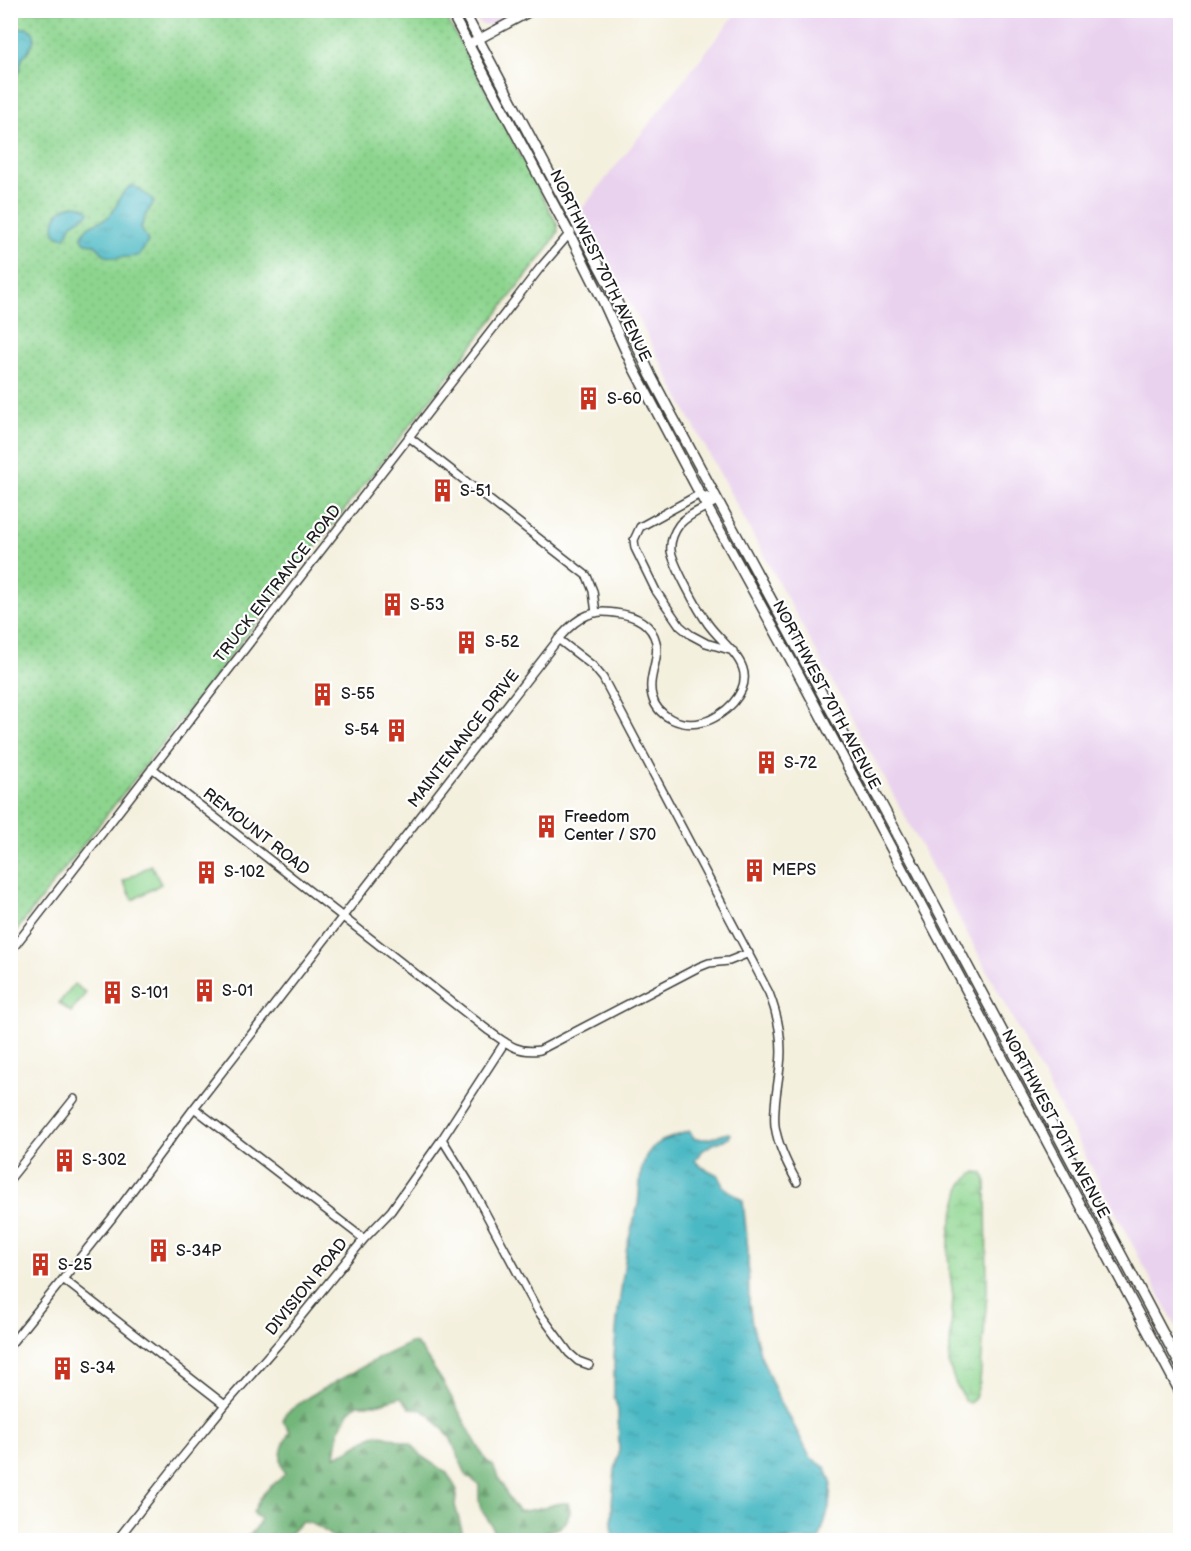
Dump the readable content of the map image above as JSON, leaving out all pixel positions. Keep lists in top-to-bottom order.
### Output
{
  "streets": {
    "main road": ["NORTHWEST 70TH AVENUE"],
    "street": [
      "TRUCK ENTRANCE ROAD",
      "MAINTENANCE DRIVE",
      "REMOUNT ROAD",
      "DIVISION ROAD"
    ]
  },
  "crossings": [
    ["NORTHWEST 70TH AVENUE", "TRUCK ENTRANCE ROAD"],
    ["TRUCK ENTRANCE ROAD", "REMOUNT ROAD"],
    ["MAINTENANCE DRIVE", "REMOUNT ROAD"],
    ["REMOUNT ROAD", "DIVISION ROAD"]
  ],
  "places": {
    "building": [
      "S-60",
      "S-51",
      "S-53",
      "S-52",
      "S-55",
      "S-54",
      "S-72",
      "Freedom Center / S70",
      "MEPS",
      "S-102",
      "S-01",
      "S-101",
      "S-302",
      "S-34P",
      "S-25",
      "S-34"
    ]
  }
}
